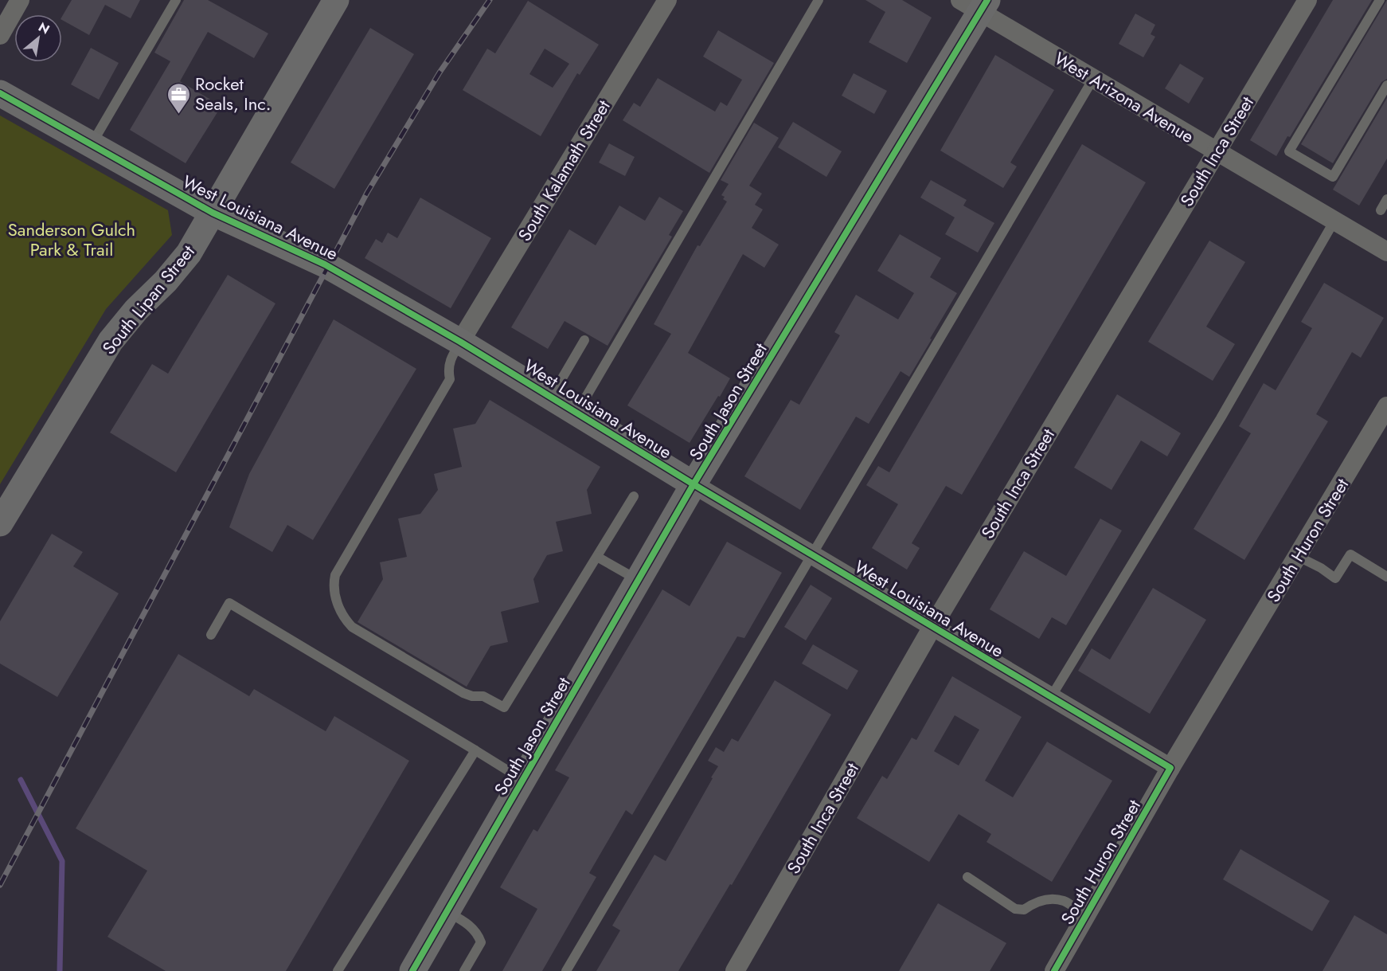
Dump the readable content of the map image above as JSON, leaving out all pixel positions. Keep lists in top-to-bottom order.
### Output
{
  "streets": {
    "street": [
      "West Arizona Avenue",
      "South Inca Street",
      "South Kalamath Street",
      "West Louisiana Avenue",
      "South Lipan Street",
      "South Jason Street",
      "South Huron Street"
    ]
  },
  "crossings": [
    ["West Arizona Avenue", "South Inca Street"],
    ["West Arizona Avenue", "South Jason Street"],
    ["South Inca Street", "West Louisiana Avenue"],
    ["South Kalamath Street", "West Louisiana Avenue"],
    ["West Louisiana Avenue", "South Lipan Street"],
    ["West Louisiana Avenue", "South Jason Street"],
    ["West Louisiana Avenue", "South Huron Street"]
  ],
  "parks": ["Sanderson Gulch Park & Trail"],
  "places": {
    "office": ["Rocket Seals, Inc."]
  },
  "north": "top right"
}
